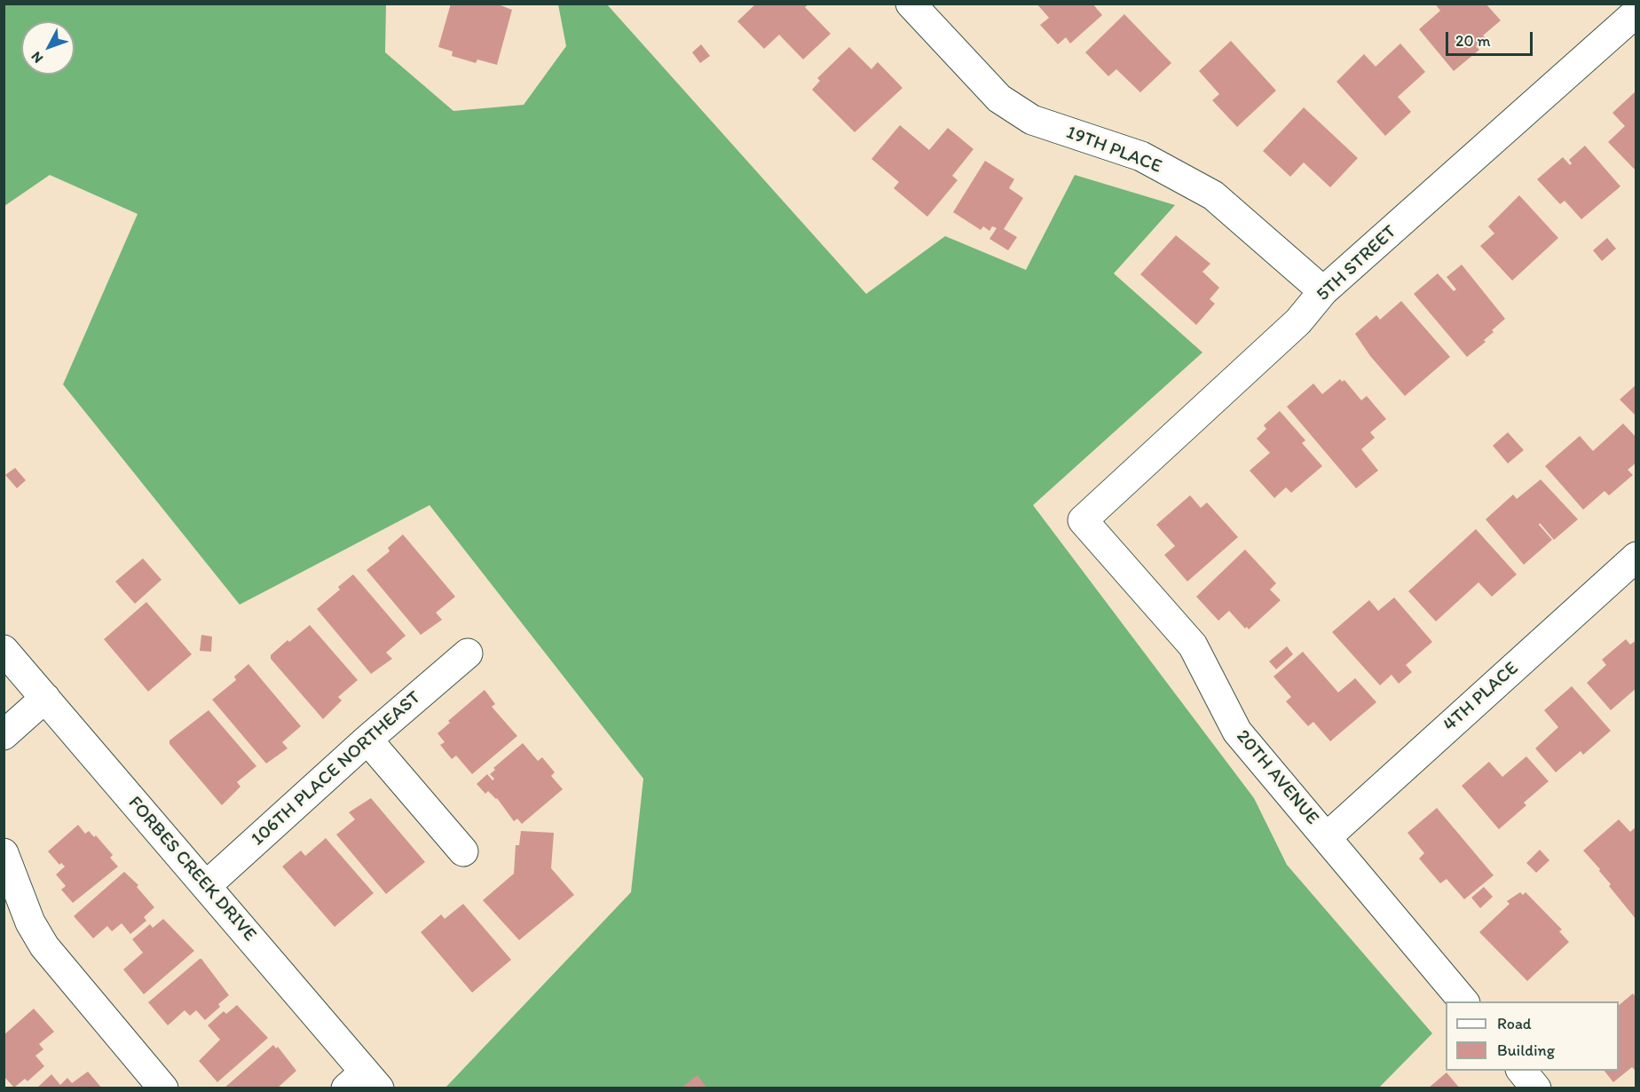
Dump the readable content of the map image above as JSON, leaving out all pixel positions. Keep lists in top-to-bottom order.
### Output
{
  "streets": {
    "street": [
      "19TH PLACE",
      "5TH STREET",
      "4TH PLACE",
      "106TH PLACE NORTHEAST",
      "20TH AVENUE",
      "FORBES CREEK DRIVE"
    ]
  },
  "crossings": [
    ["19TH PLACE", "5TH STREET"],
    ["5TH STREET", "20TH AVENUE"],
    ["4TH PLACE", "20TH AVENUE"],
    ["106TH PLACE NORTHEAST", "FORBES CREEK DRIVE"]
  ],
  "legend": ["Road", "Building"],
  "scale_bar": "20 m",
  "north": "bottom left"
}
